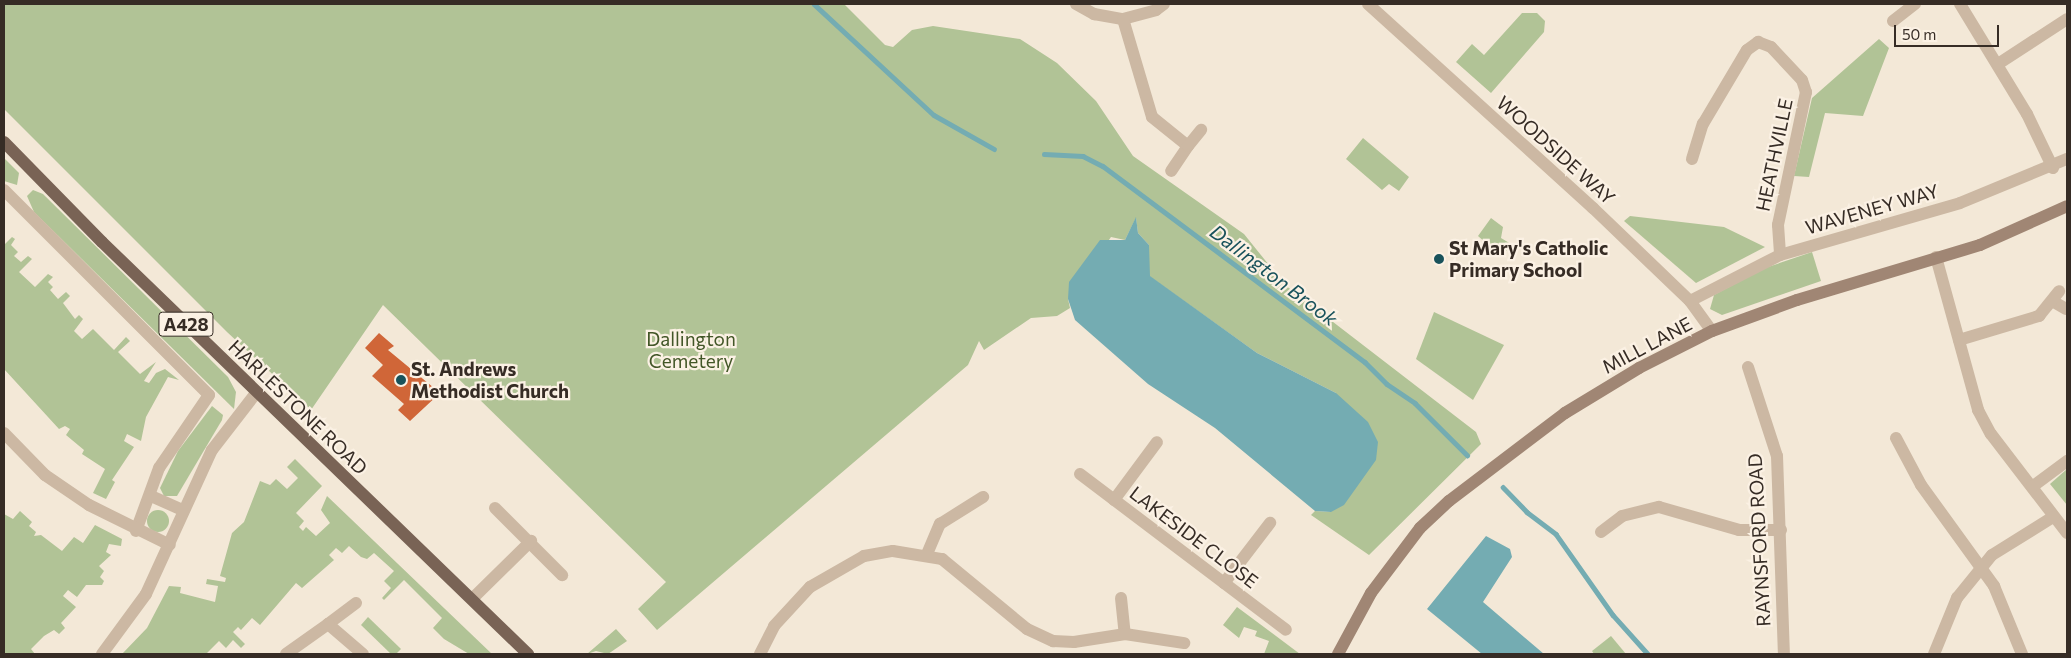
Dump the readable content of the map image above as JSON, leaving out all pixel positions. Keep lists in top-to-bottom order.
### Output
{
  "streets": {
    "main road": ["A428", "HARLESTONE ROAD"],
    "street": [
      "WOODSIDE WAY",
      "HEATHVILLE",
      "WAVENEY WAY",
      "MILL LANE",
      "LAKESIDE CLOSE",
      "RAYNSFORD ROAD"
    ]
  },
  "crossings": [
    ["WOODSIDE WAY", "WAVENEY WAY"],
    ["WOODSIDE WAY", "MILL LANE"],
    ["HEATHVILLE", "WAVENEY WAY"]
  ],
  "water": ["Dallington Brook"],
  "parks": ["Dallington Cemetery"],
  "places": ["St Mary's Catholic Primary School", "St. Andrews Methodist Church"],
  "scale_bar": "50 m"
}
